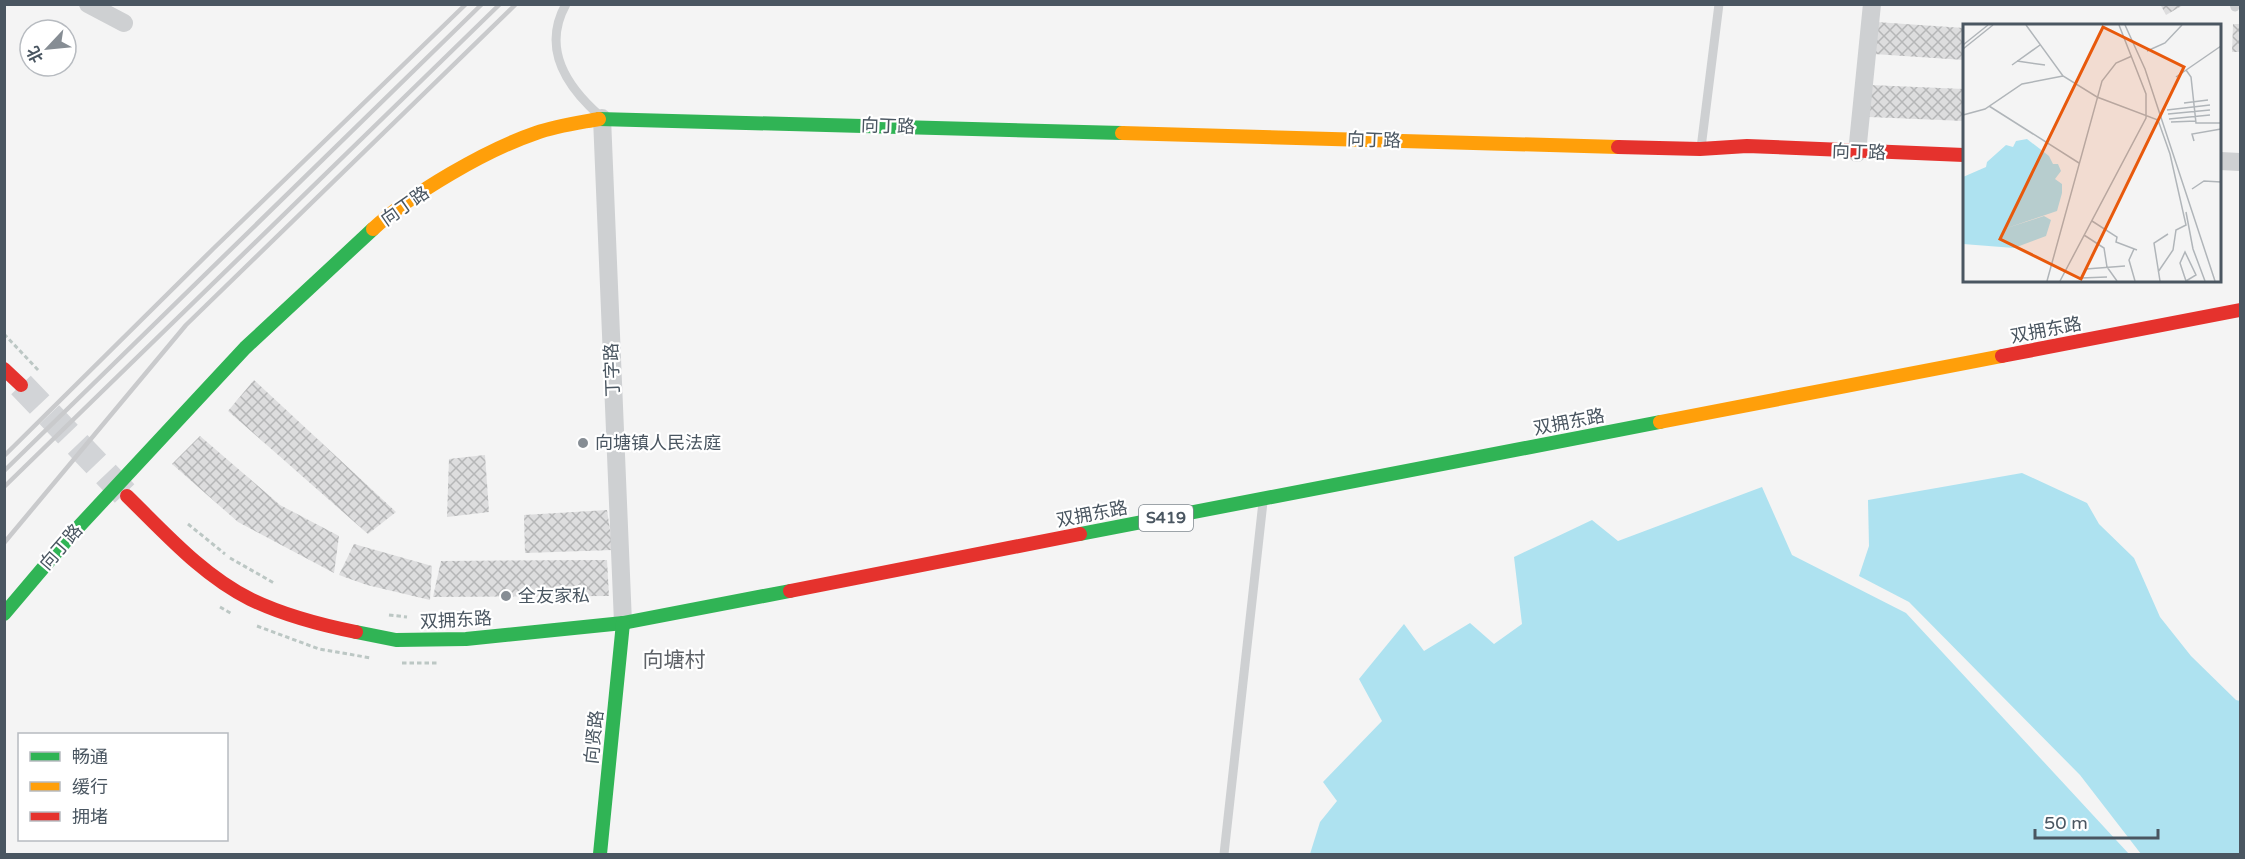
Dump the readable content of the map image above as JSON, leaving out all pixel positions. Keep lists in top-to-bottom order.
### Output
{
  "streets": {
    "street": [
      "向丁路",
      "双拥东路",
      "丁字路",
      "S419",
      "向贤路"
    ]
  },
  "crossings": [
    ["向丁路", "丁字路"],
    ["双拥东路", "丁字路"],
    ["双拥东路", "向贤路"],
    ["丁字路", "向贤路"]
  ],
  "districts": ["向塘村"],
  "places": ["向塘镇人民法庭", "全友家私"],
  "legend": ["畅通", "缓行", "拥堵"],
  "scale_bar": "50 m",
  "north": "bottom left"
}
